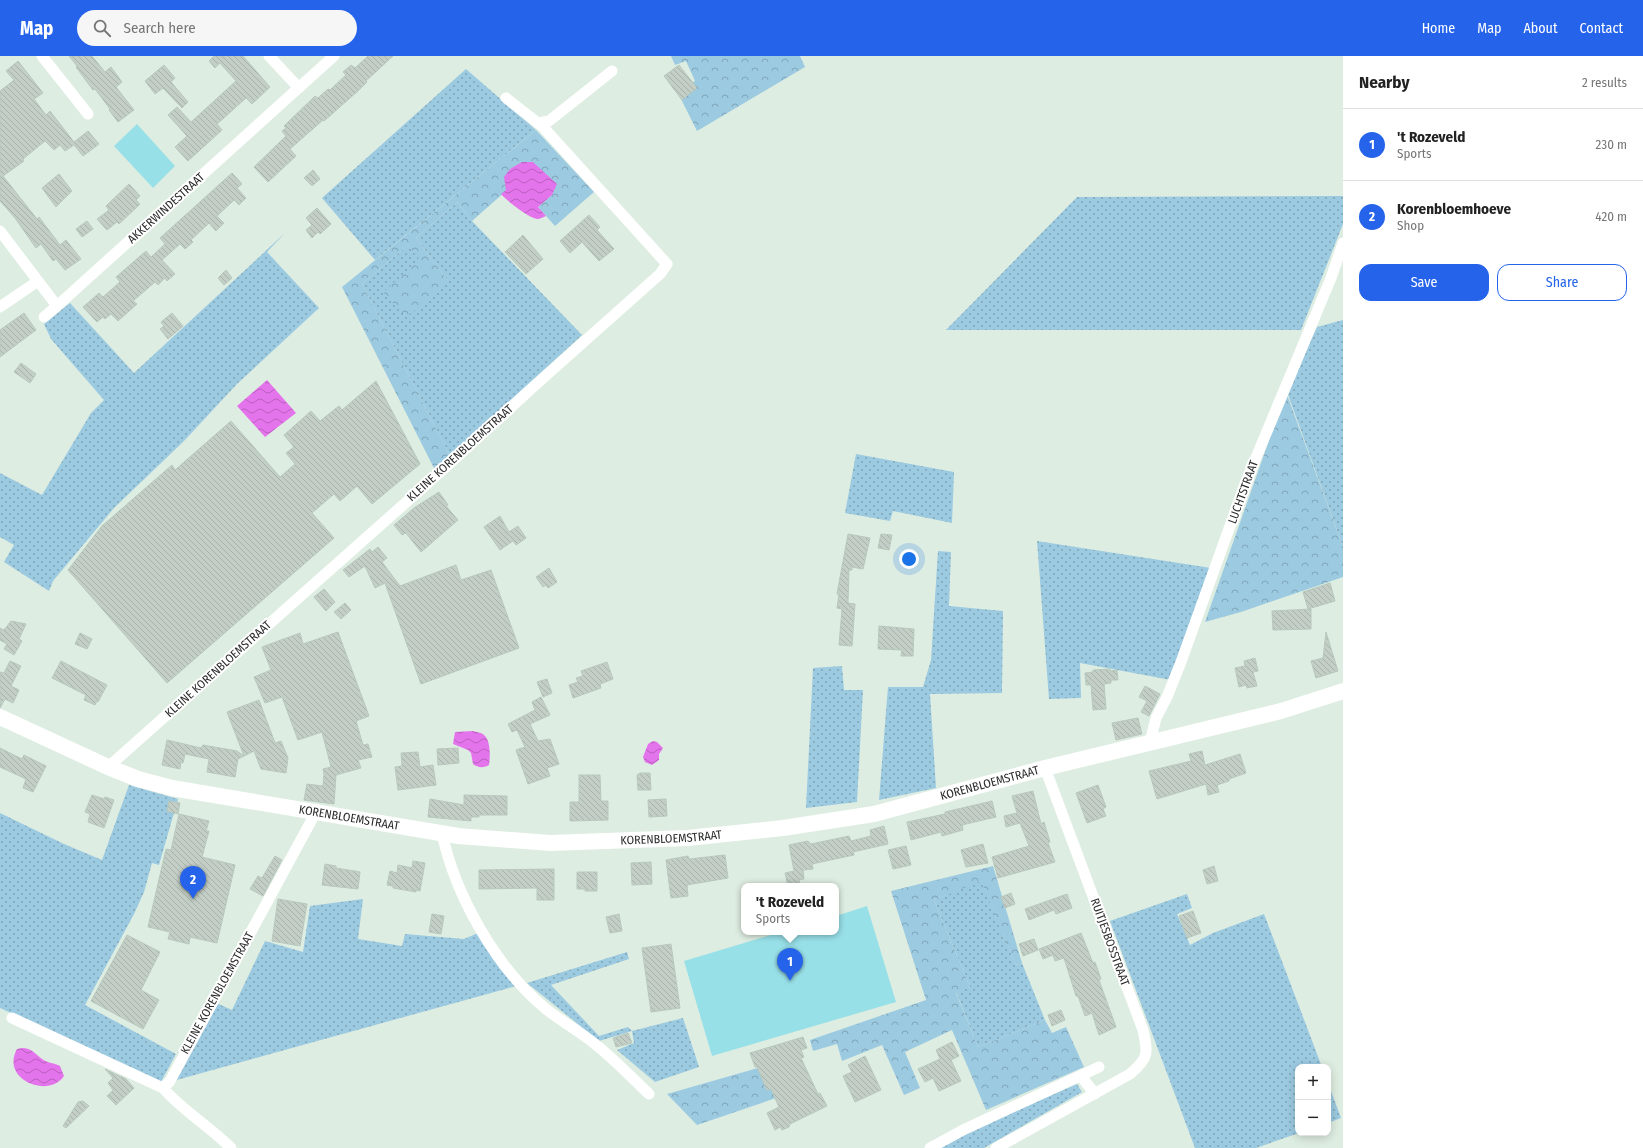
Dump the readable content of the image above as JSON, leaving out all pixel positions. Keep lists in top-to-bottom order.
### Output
{
  "streets": {
    "street": [
      "AKKERWINDESTRAAT",
      "KLEINE KORENBLOEMSTRAAT",
      "LUCHTSTRAAT",
      "KORENBLOEMSTRAAT",
      "RUITJESBOSSTRAAT"
    ]
  },
  "crossings": [
    ["KLEINE KORENBLOEMSTRAAT", "KORENBLOEMSTRAAT"],
    ["LUCHTSTRAAT", "KORENBLOEMSTRAAT"],
    ["KORENBLOEMSTRAAT", "RUITJESBOSSTRAAT"]
  ],
  "page": {
    "header": "Map",
    "search": "Search here",
    "nav": [
      "Home",
      "Map",
      "About",
      "Contact"
    ],
    "heading": ["Nearby", "2 results"],
    "list": [
      {
        "mark": "1",
        "name": "'t Rozeveld",
        "note": "Sports",
        "value": "230 m"
      },
      {
        "mark": "2",
        "name": "Korenbloemhoeve",
        "note": "Shop",
        "value": "420 m"
      }
    ],
    "buttons": ["Save", "Share"],
    "pins": ["2", "1"],
    "popup": ["'t Rozeveld", "Sports"],
    "map_buttons": ["+", "−"]
  }
}
